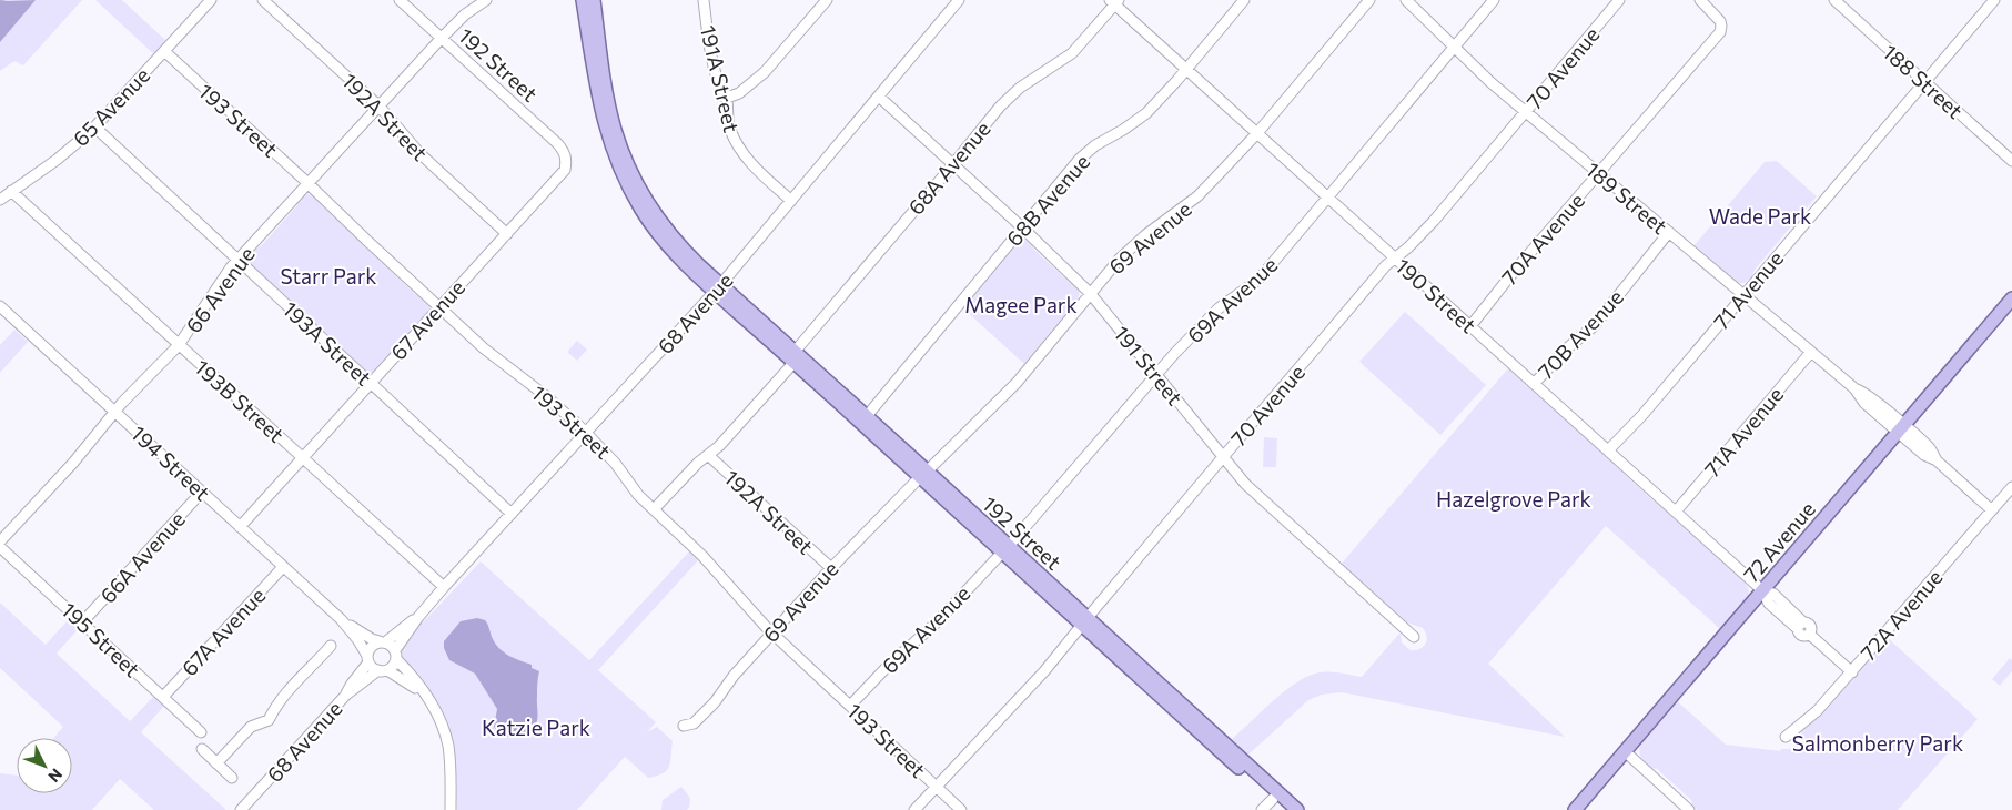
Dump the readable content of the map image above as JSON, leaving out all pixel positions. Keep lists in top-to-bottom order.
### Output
{
  "streets": {
    "main road": ["192 Street", "72 Avenue"],
    "street": [
      "70 Avenue",
      "191A Street",
      "188 Street",
      "65 Avenue",
      "192A Street",
      "193 Street",
      "68A Avenue",
      "189 Street",
      "68B Avenue",
      "69 Avenue",
      "70A Avenue",
      "66 Avenue",
      "71 Avenue",
      "190 Street",
      "69A Avenue",
      "68 Avenue",
      "67 Avenue",
      "70B Avenue",
      "193A Street",
      "191 Street",
      "193B Street",
      "71A Avenue",
      "194 Street",
      "66A Avenue",
      "72A Avenue",
      "67A Avenue",
      "195 Street"
    ]
  },
  "crossings": [
    ["192 Street", "70 Avenue"],
    ["192 Street", "68A Avenue"],
    ["192 Street", "68B Avenue"],
    ["192 Street", "69 Avenue"],
    ["192 Street", "66 Avenue"],
    ["192 Street", "69A Avenue"],
    ["192 Street", "68 Avenue"],
    ["192 Street", "67 Avenue"],
    ["70 Avenue", "193 Street"],
    ["70 Avenue", "189 Street"],
    ["70 Avenue", "190 Street"],
    ["70 Avenue", "191 Street"],
    ["191A Street", "68 Avenue"],
    ["188 Street", "71 Avenue"],
    ["65 Avenue", "193 Street"],
    ["65 Avenue", "193A Street"],
    ["65 Avenue", "193B Street"],
    ["192A Street", "68A Avenue"],
    ["192A Street", "69 Avenue"],
    ["192A Street", "66 Avenue"],
    ["192A Street", "67 Avenue"],
    ["193 Street", "68A Avenue"],
    ["193 Street", "69 Avenue"],
    ["193 Street", "66 Avenue"],
    ["193 Street", "69A Avenue"],
    ["193 Street", "68 Avenue"],
    ["193 Street", "67 Avenue"],
    ["68A Avenue", "190 Street"],
    ["68A Avenue", "191 Street"],
    ["189 Street", "70A Avenue"],
    ["189 Street", "71 Avenue"],
    ["189 Street", "69A Avenue"],
    ["189 Street", "70B Avenue"],
    ["189 Street", "71A Avenue"],
    ["189 Street", "72 Avenue"],
    ["189 Street", "72A Avenue"],
    ["68B Avenue", "190 Street"],
    ["68B Avenue", "191 Street"],
    ["69 Avenue", "190 Street"],
    ["69 Avenue", "191 Street"],
    ["70A Avenue", "190 Street"],
    ["66 Avenue", "193A Street"],
    ["66 Avenue", "193B Street"],
    ["66 Avenue", "194 Street"],
    ["71 Avenue", "190 Street"],
    ["190 Street", "69A Avenue"],
    ["190 Street", "70B Avenue"],
    ["190 Street", "71A Avenue"],
    ["190 Street", "72 Avenue"],
    ["190 Street", "72A Avenue"],
    ["69A Avenue", "191 Street"],
    ["68 Avenue", "193A Street"],
    ["68 Avenue", "191 Street"],
    ["68 Avenue", "193B Street"],
    ["68 Avenue", "194 Street"],
    ["67 Avenue", "193A Street"],
    ["67 Avenue", "193B Street"],
    ["67 Avenue", "194 Street"],
    ["194 Street", "66A Avenue"],
    ["194 Street", "67A Avenue"],
    ["66A Avenue", "195 Street"],
    ["67A Avenue", "195 Street"]
  ],
  "parks": [
    "Wade Park",
    "Starr Park",
    "Magee Park",
    "Hazelgrove Park",
    "Katzie Park",
    "Salmonberry Park"
  ],
  "north": "bottom right"
}
